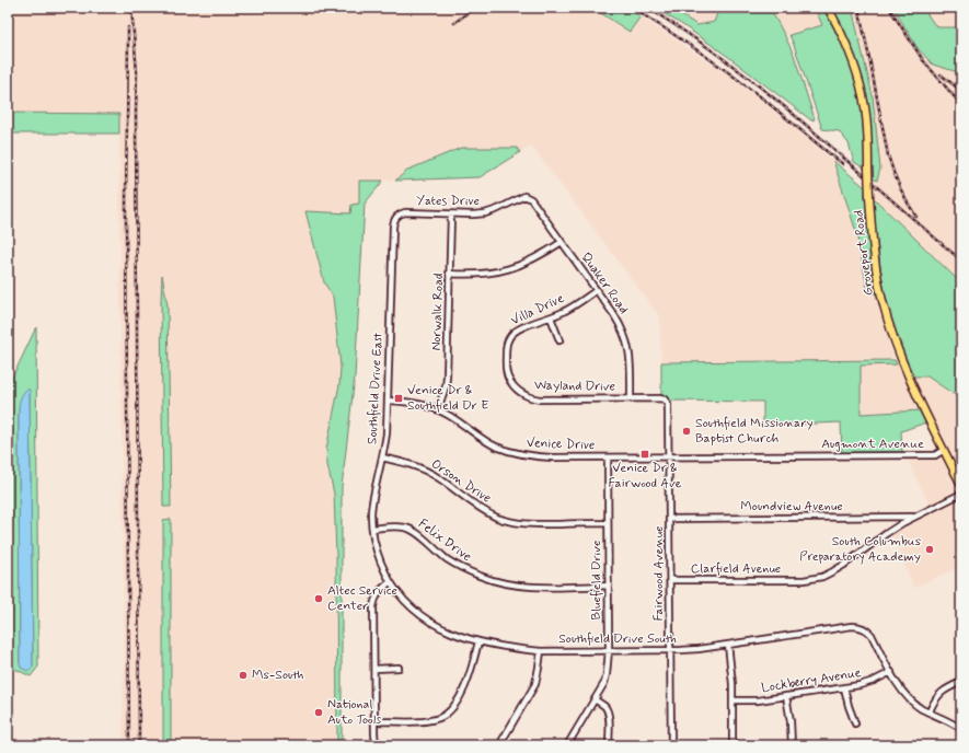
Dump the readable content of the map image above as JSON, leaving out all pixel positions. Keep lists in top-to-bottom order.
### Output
{
  "streets": {
    "main road": ["Groveport Road"],
    "street": [
      "Yates Drive",
      "Quaker Road",
      "Villa Drive",
      "Norwalk Road",
      "Wayland Drive",
      "Southfield Drive East",
      "Venice Drive",
      "Augmont Avenue",
      "Orson Drive",
      "Moundview Avenue",
      "Felix Drive",
      "Clarfield Avenue",
      "Fairwood Avenue",
      "Bluefield Drive",
      "Southfield Drive South",
      "Lockberry Avenue"
    ]
  },
  "crossings": [
    ["Yates Drive", "Quaker Road"],
    ["Yates Drive", "Norwalk Road"],
    ["Yates Drive", "Southfield Drive East"],
    ["Groveport Road", "Augmont Avenue"],
    ["Quaker Road", "Villa Drive"],
    ["Quaker Road", "Wayland Drive"],
    ["Villa Drive", "Wayland Drive"],
    ["Norwalk Road", "Venice Drive"],
    ["Wayland Drive", "Fairwood Avenue"],
    ["Southfield Drive East", "Venice Drive"],
    ["Southfield Drive East", "Orson Drive"],
    ["Southfield Drive East", "Felix Drive"],
    ["Southfield Drive East", "Southfield Drive South"],
    ["Venice Drive", "Augmont Avenue"],
    ["Venice Drive", "Fairwood Avenue"],
    ["Venice Drive", "Bluefield Drive"],
    ["Augmont Avenue", "Fairwood Avenue"],
    ["Orson Drive", "Bluefield Drive"],
    ["Moundview Avenue", "Clarfield Avenue"],
    ["Moundview Avenue", "Fairwood Avenue"],
    ["Felix Drive", "Bluefield Drive"],
    ["Clarfield Avenue", "Fairwood Avenue"],
    ["Fairwood Avenue", "Southfield Drive South"],
    ["Bluefield Drive", "Southfield Drive South"],
    ["Southfield Drive South", "Lockberry Avenue"]
  ],
  "places": {
    "transit": ["Venice Dr & Southfield Dr E", "Venice Dr & Fairwood Ave"],
    "other": [
      "Southfield Missionary Baptist Church",
      "South Columbus Preparatory Academy",
      "Altec Service Center",
      "Ms-South",
      "National Auto Tools"
    ]
  }
}
